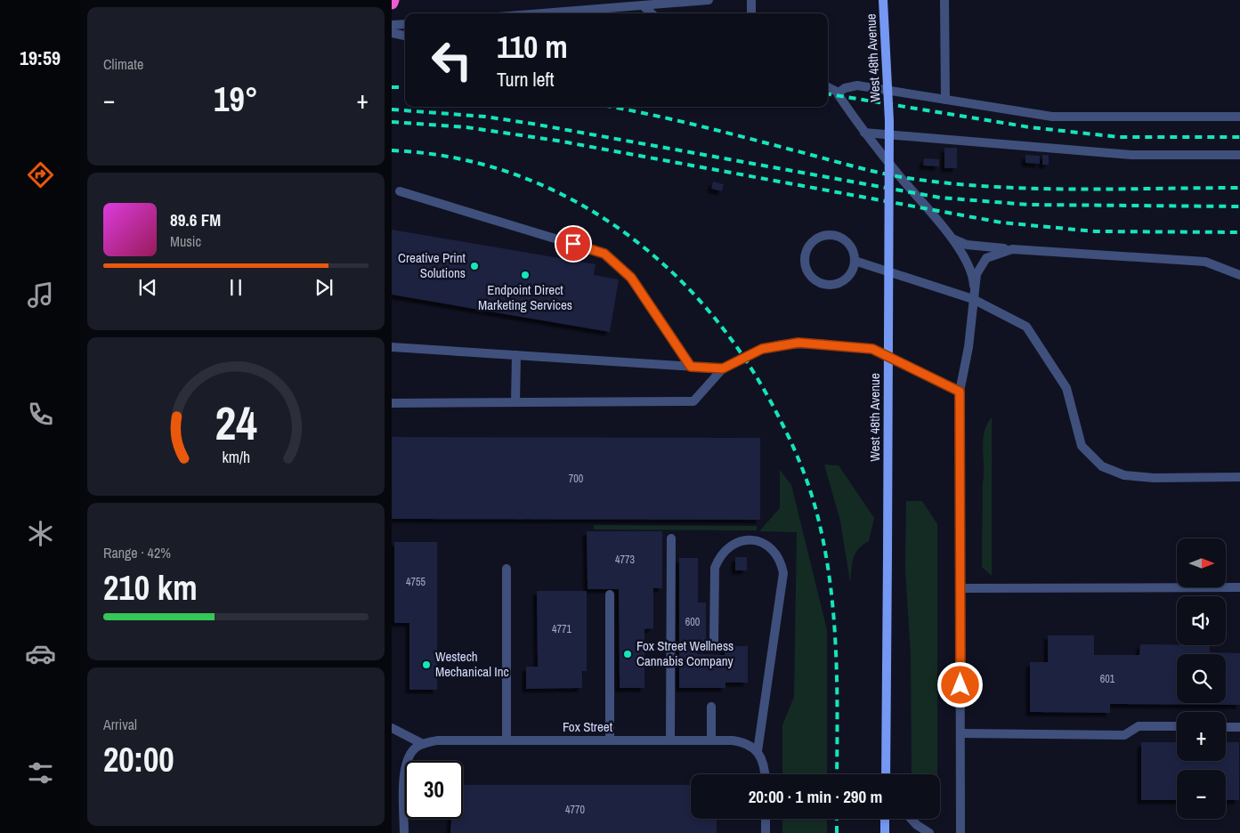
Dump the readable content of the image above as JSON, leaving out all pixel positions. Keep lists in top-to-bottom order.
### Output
{
  "streets": {
    "street": ["West 48th Avenue", "Fox Street"]
  },
  "places": [
    "Creative Print Solutions",
    "Endpoint Direct Marketing Services",
    "Fox Street Wellness Cannabis Company",
    "Westech Mechanical Inc"
  ],
  "house_numbers": [
    "700",
    "4773",
    "4755",
    "600",
    "4771",
    "601",
    "4770"
  ],
  "north": "right",
  "page": {
    "tabs": "19:59",
    "tile": [
      "Climate",
      ["Range · 42%", "210 km"],
      ["Arrival", "20:00"]
    ],
    "turn": ["110 m", "Turn left"],
    "heat": ["−", "19°", "+"],
    "song": ["89.6 FM", "Music"],
    "map_buttons": ["+", "−"],
    "limit": "30",
    "trip": "20:00 · 1 min · 290 m",
    "gauge": ["24", "km/h"]
  }
}
